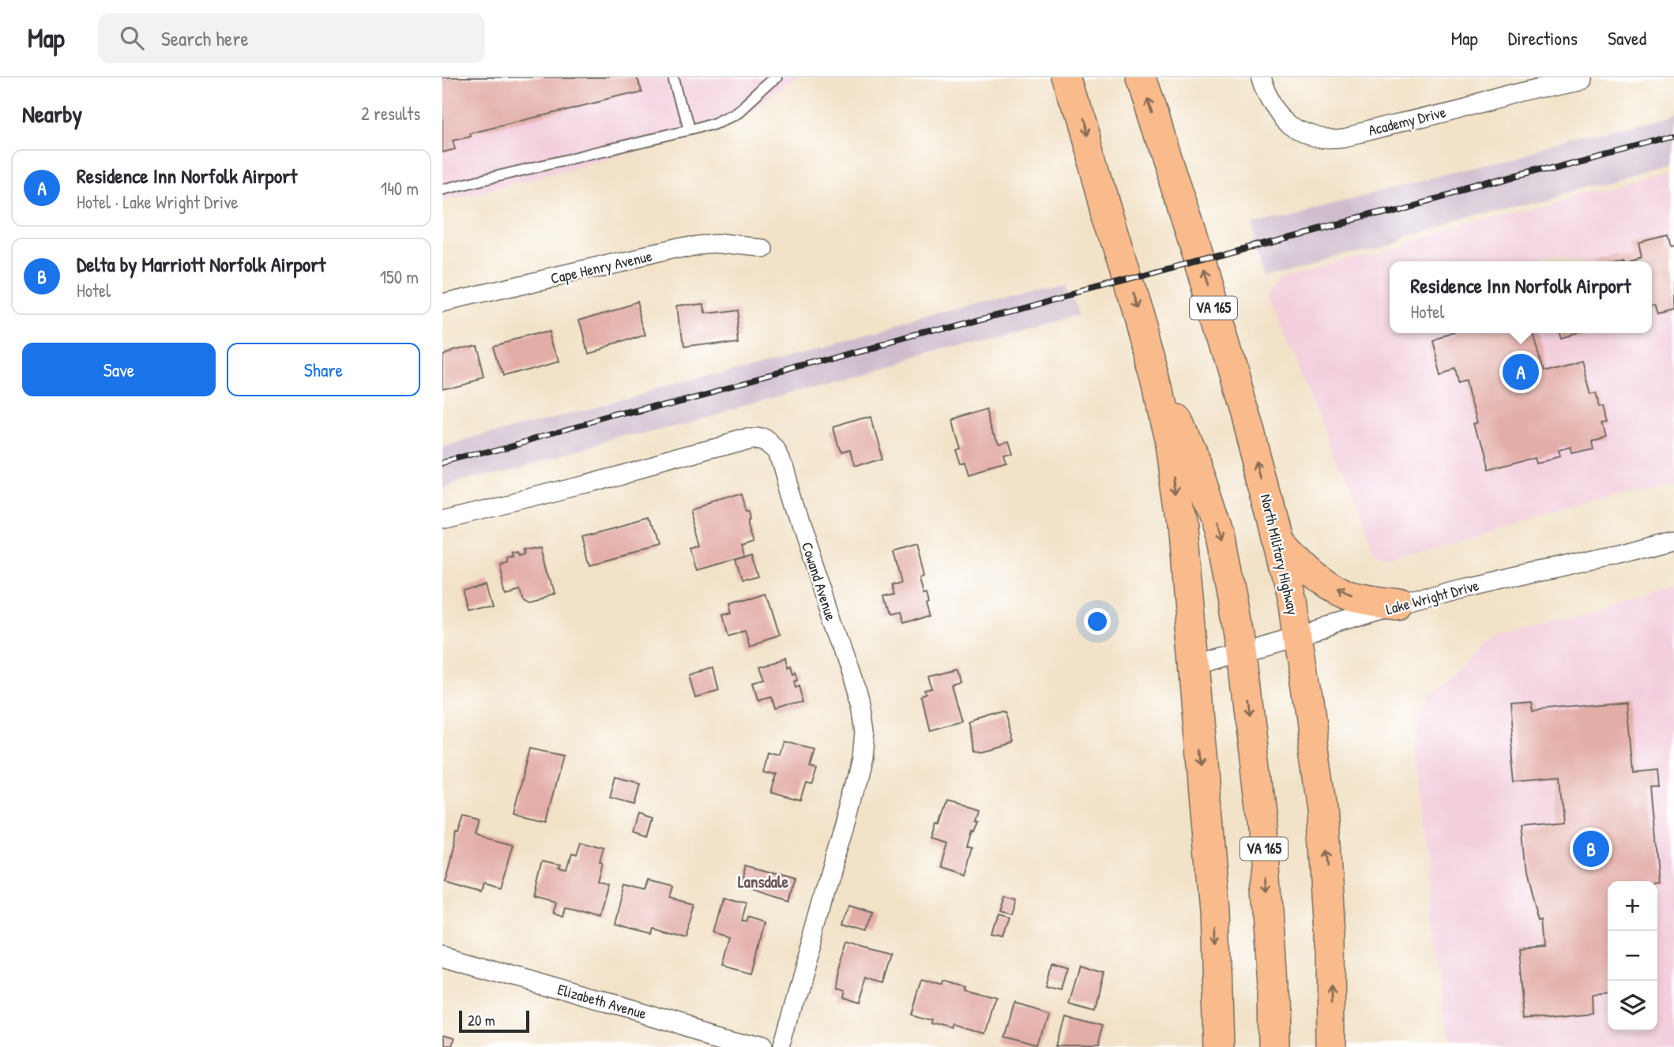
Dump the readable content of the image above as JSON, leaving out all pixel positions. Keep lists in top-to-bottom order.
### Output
{
  "streets": {
    "main road": ["VA 165", "North Military Highway"],
    "street": [
      "Academy Drive",
      "Cape Henry Avenue",
      "Cowand Avenue",
      "Lake Wright Drive",
      "Elizabeth Avenue"
    ]
  },
  "crossings": [
    ["VA 165", "Lake Wright Drive"],
    ["North Military Highway", "Lake Wright Drive"]
  ],
  "districts": ["Lansdale"],
  "scale_bar": "20 m",
  "page": {
    "header": "Map",
    "search": "Search here",
    "nav": ["Map", "Directions", "Saved"],
    "heading": ["Nearby", "2 results"],
    "list": [
      {
        "mark": "A",
        "name": "Residence Inn Norfolk Airport",
        "note": "Hotel · Lake Wright Drive",
        "value": "140 m"
      },
      {
        "mark": "B",
        "name": "Delta by Marriott Norfolk Airport",
        "note": "Hotel",
        "value": "150 m"
      }
    ],
    "popup": ["Residence Inn Norfolk Airport", "Hotel"],
    "buttons": ["Save", "Share"],
    "pins": ["A", "B"],
    "map_buttons": ["+", "−"],
    "scale": "20 m"
  }
}
